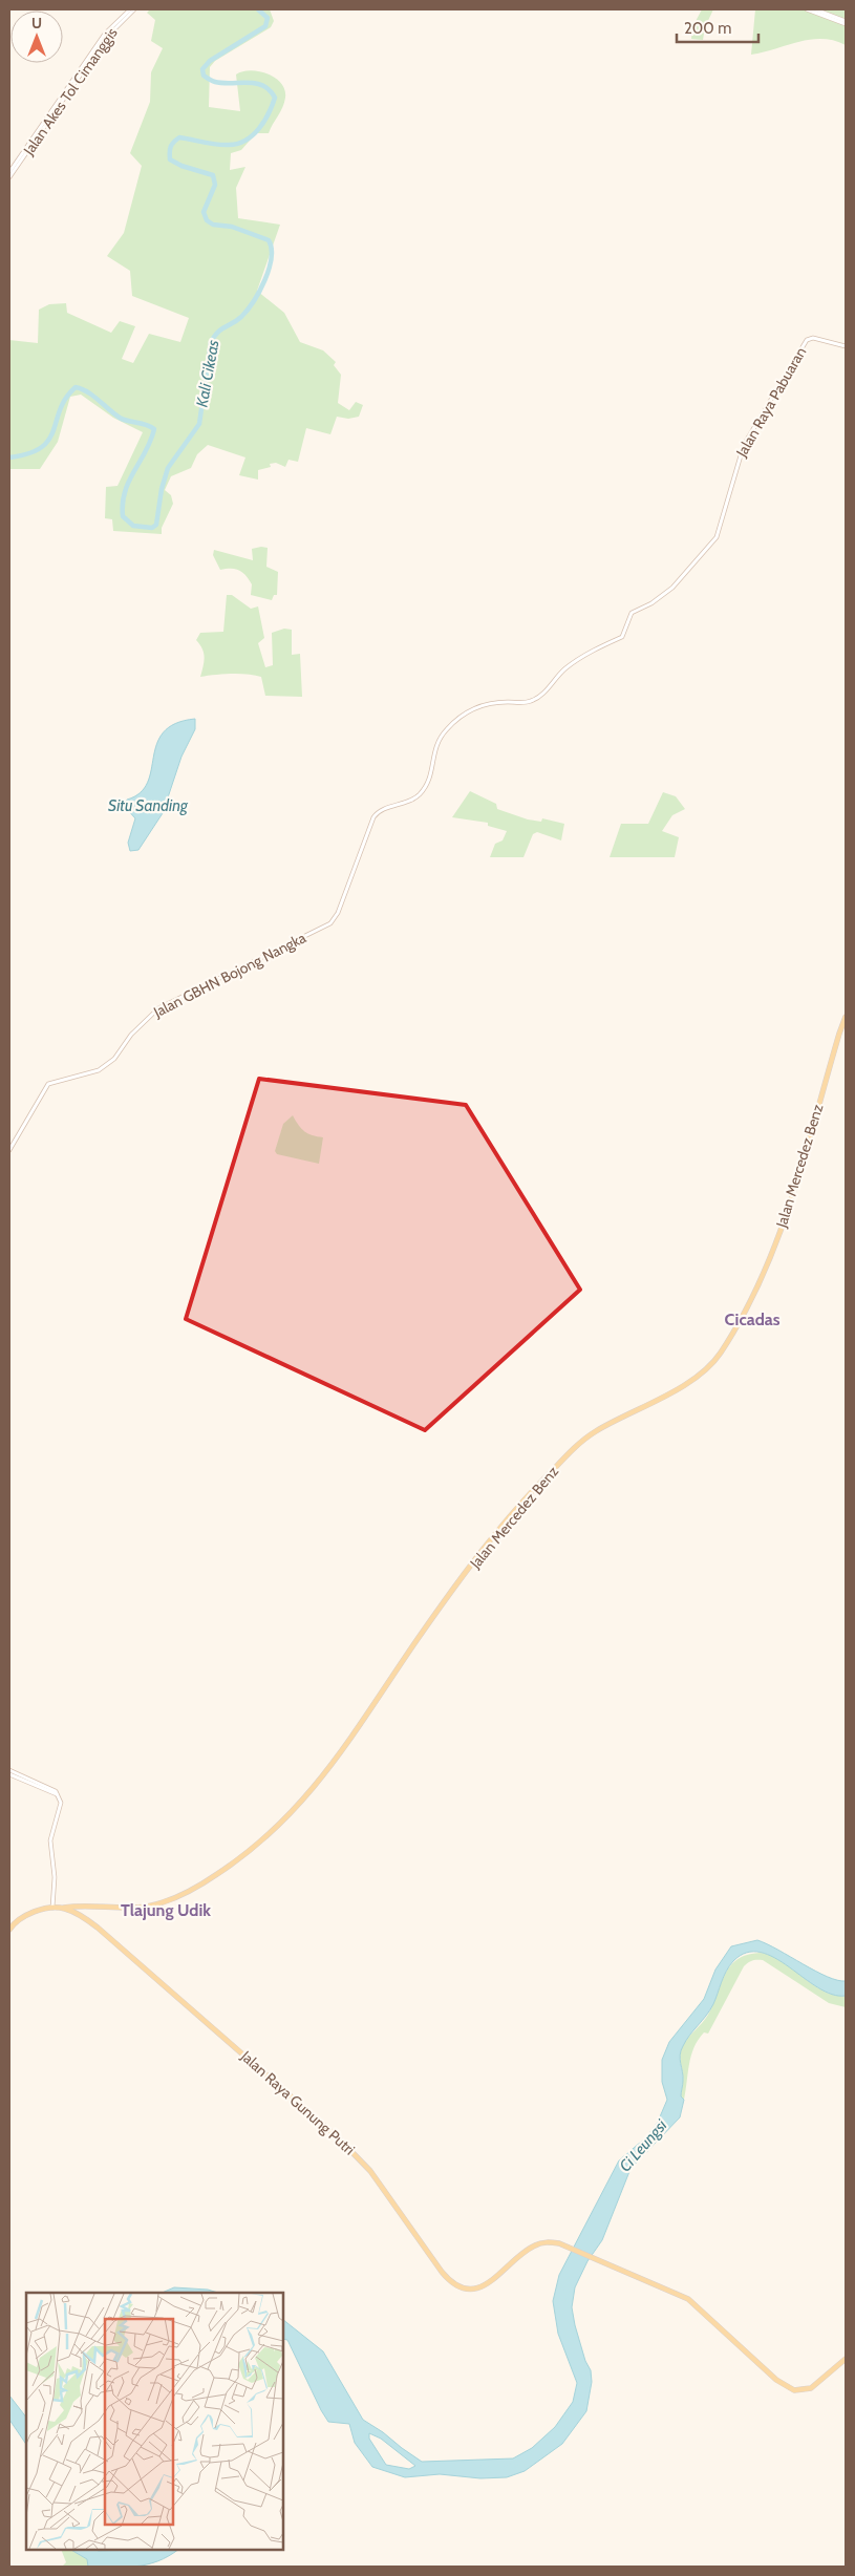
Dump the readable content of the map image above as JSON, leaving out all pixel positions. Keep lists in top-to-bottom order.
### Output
{
  "streets": {
    "main road": ["Jalan Mercedez Benz", "Jalan Raya Gunung Putri"],
    "street": ["Jalan Akes Tol Cimanggis", "Jalan Raya Pabuaran", "Jalan GBHN Bojong Nangka"]
  },
  "crossings": [
    ["Jalan Raya Pabuaran", "Jalan GBHN Bojong Nangka"],
    ["Jalan Mercedez Benz", "Jalan Raya Gunung Putri"]
  ],
  "districts": ["Cicadas", "Tlajung Udik"],
  "water": ["Kali Cikeas", "Situ Sanding", "Ci Leungsi"],
  "scale_bar": "200 m",
  "north": "top"
}
